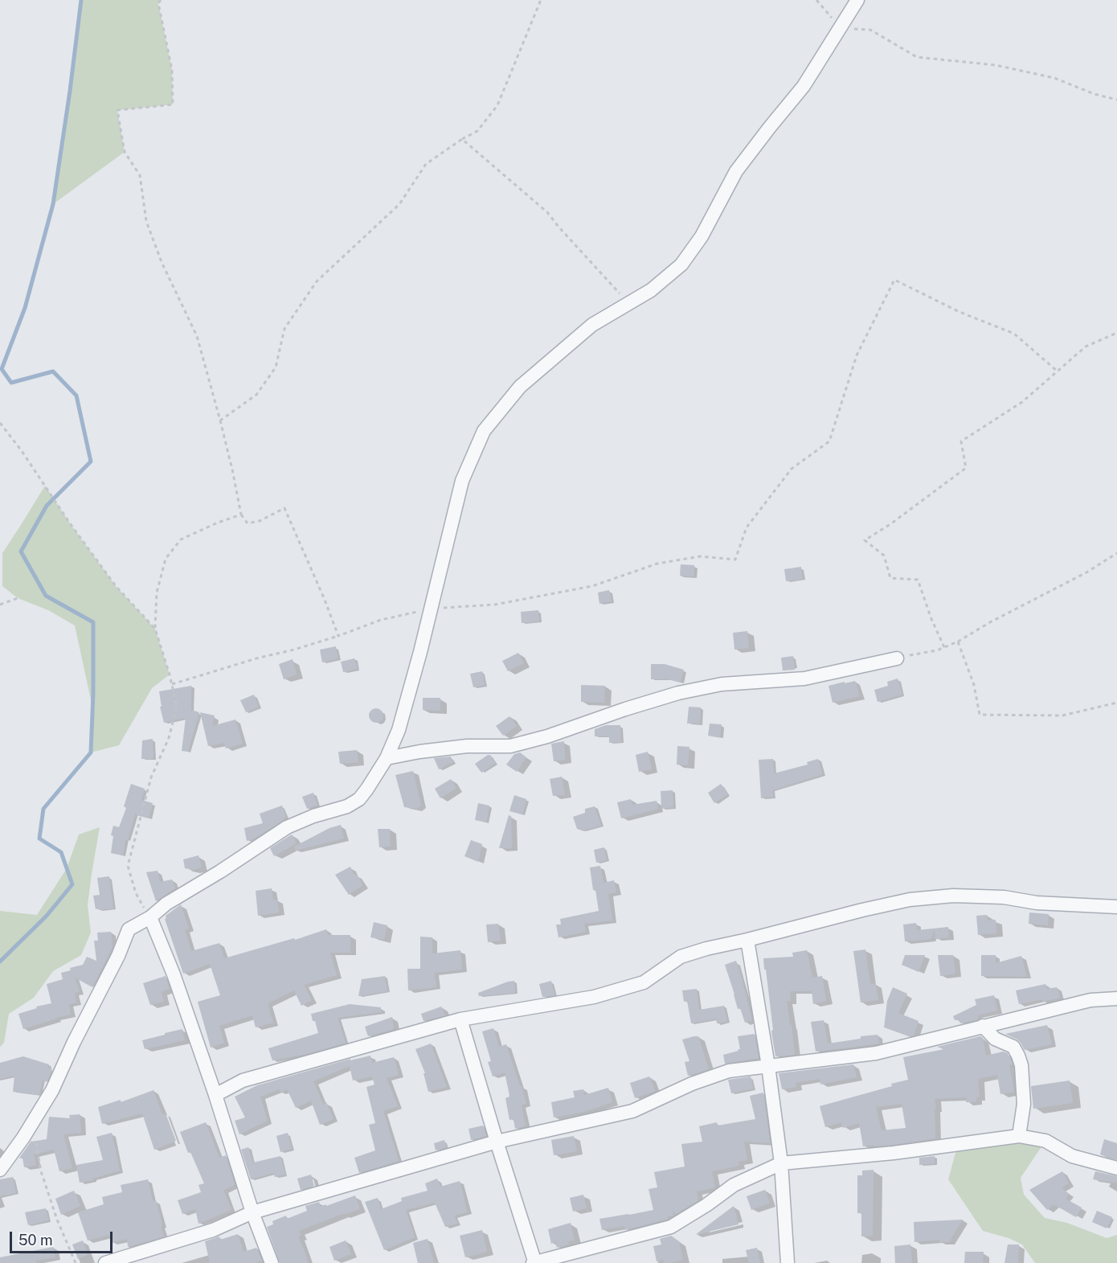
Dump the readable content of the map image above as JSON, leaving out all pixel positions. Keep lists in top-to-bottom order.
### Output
{
  "scale_bar": "50 m"
}
